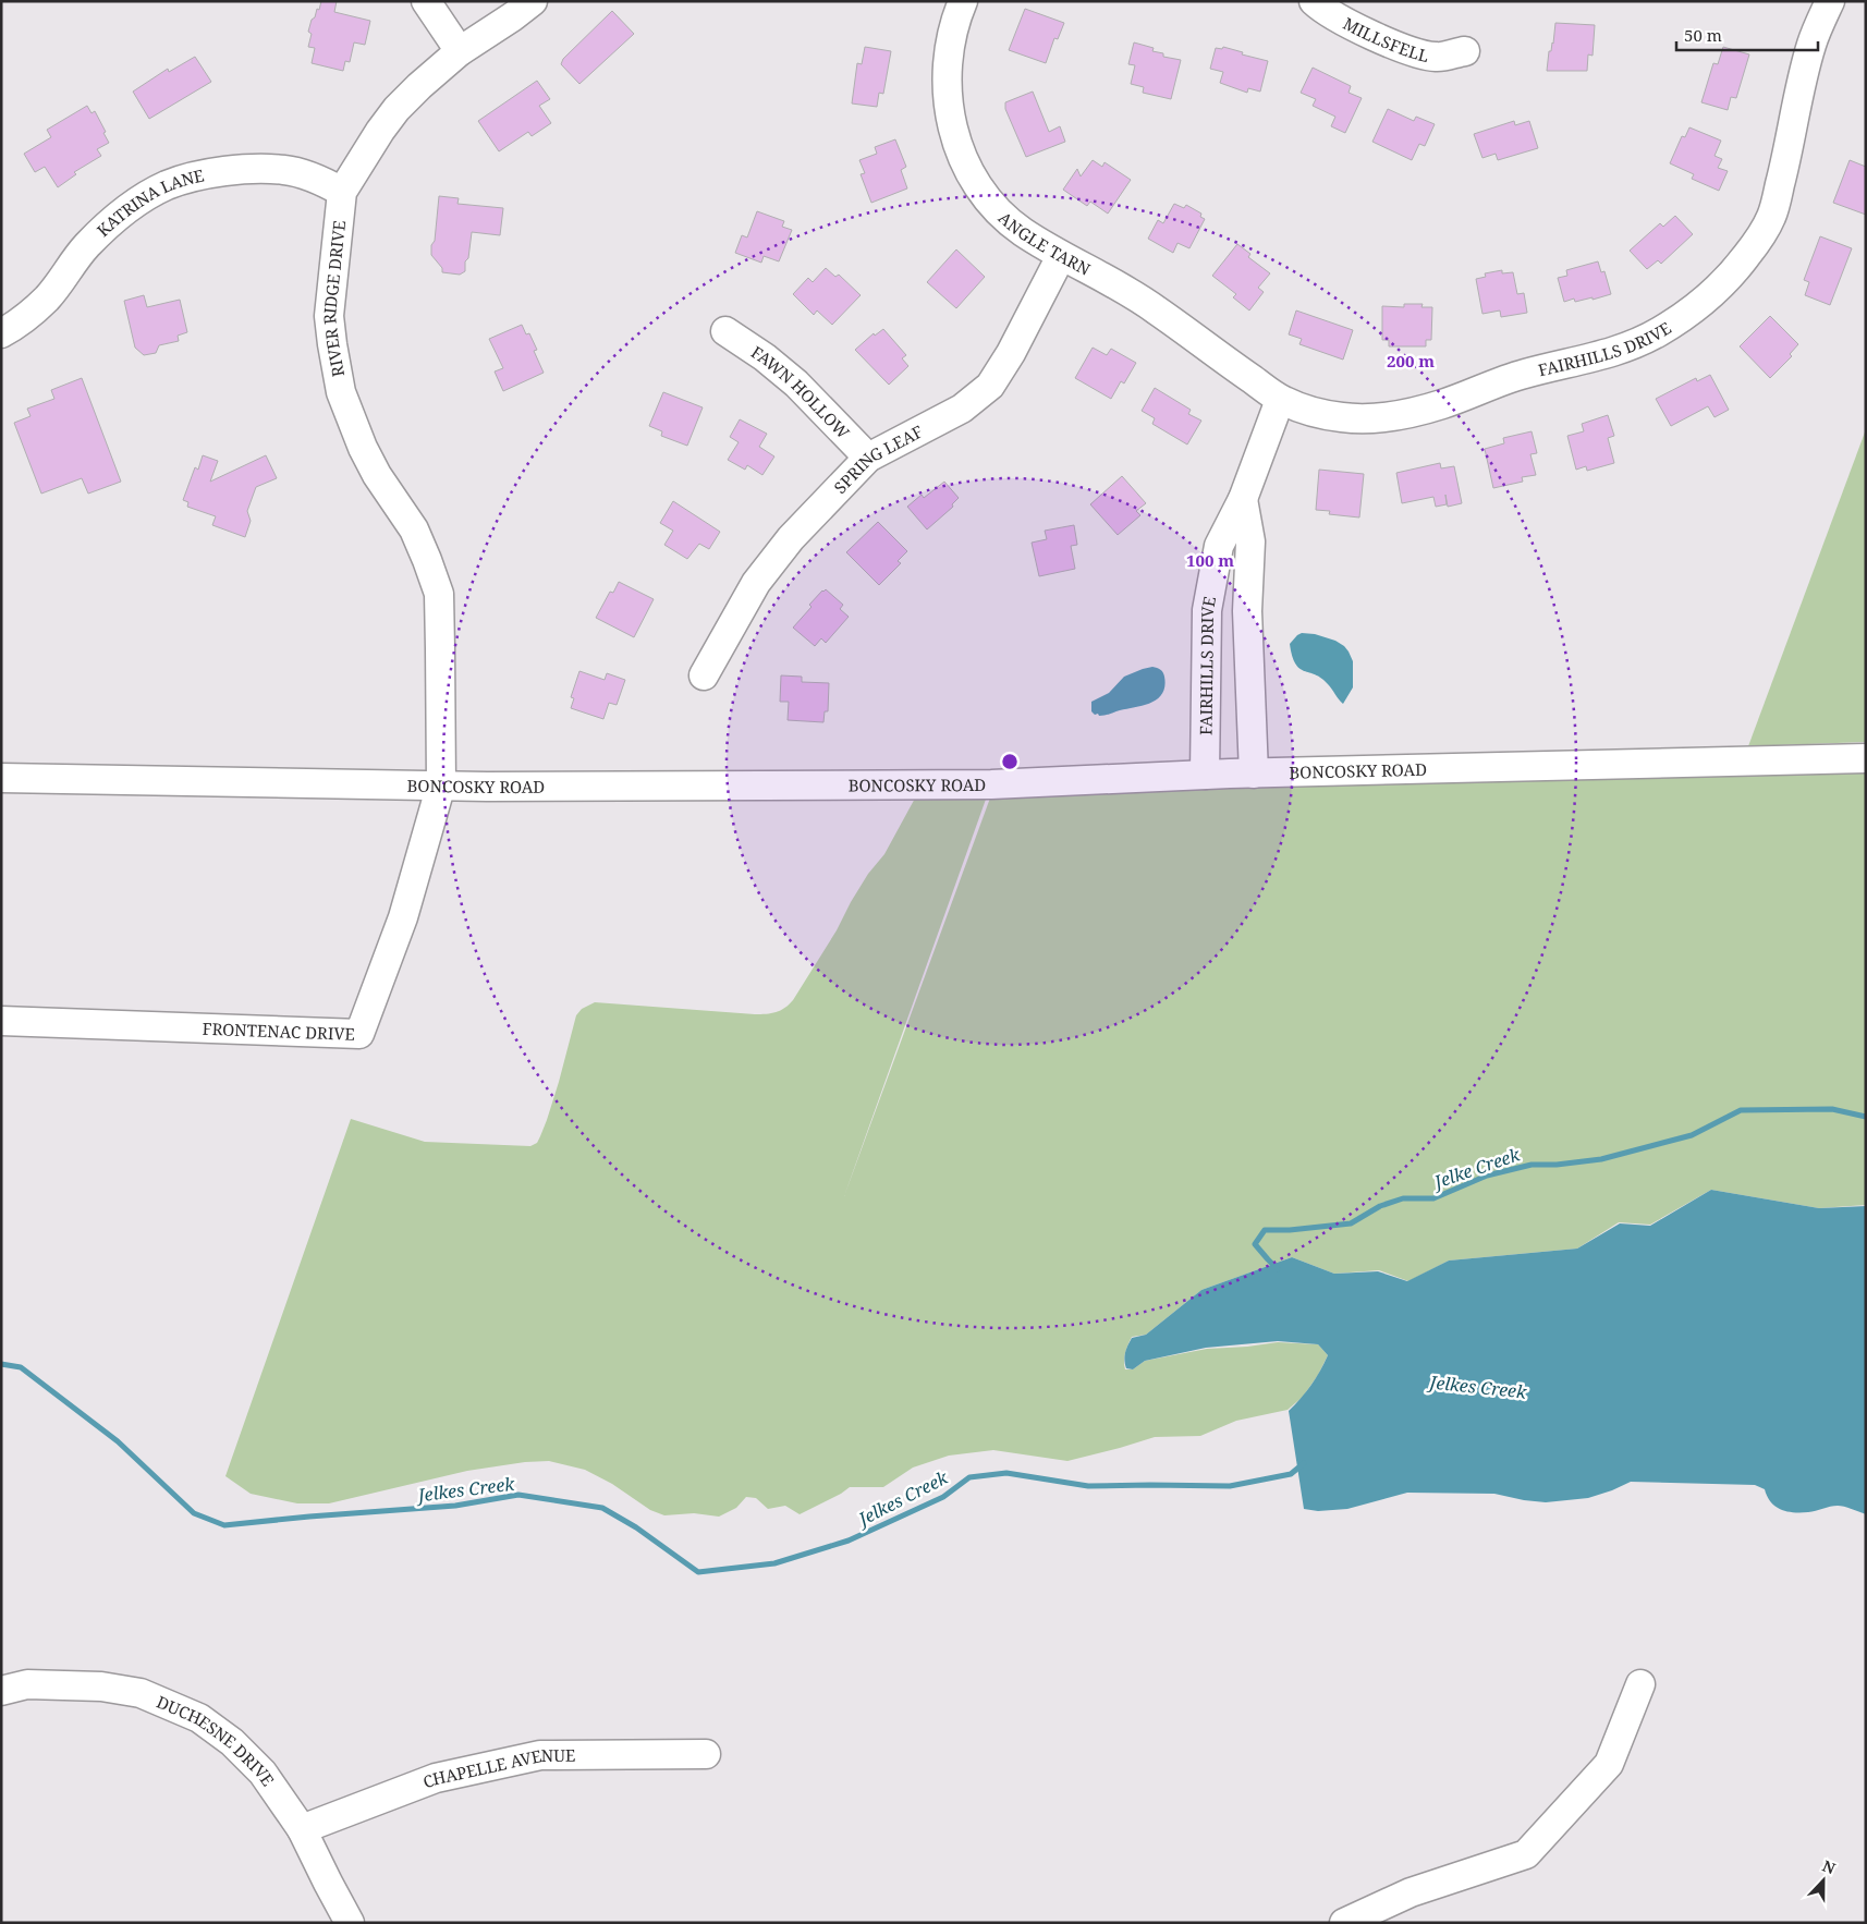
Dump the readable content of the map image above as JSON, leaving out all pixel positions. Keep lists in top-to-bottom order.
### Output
{
  "streets": {
    "street": [
      "MILLSFELL",
      "KATRINA LANE",
      "ANGLE TARN",
      "RIVER RIDGE DRIVE",
      "FAIRHILLS DRIVE",
      "FAWN HOLLOW",
      "SPRING LEAF",
      "BONCOSKY ROAD",
      "FRONTENAC DRIVE",
      "DUCHESNE DRIVE",
      "CHAPELLE AVENUE"
    ]
  },
  "crossings": [
    ["KATRINA LANE", "RIVER RIDGE DRIVE"],
    ["ANGLE TARN", "FAIRHILLS DRIVE"],
    ["ANGLE TARN", "SPRING LEAF"],
    ["RIVER RIDGE DRIVE", "BONCOSKY ROAD"],
    ["RIVER RIDGE DRIVE", "FRONTENAC DRIVE"],
    ["FAIRHILLS DRIVE", "BONCOSKY ROAD"],
    ["FAWN HOLLOW", "SPRING LEAF"],
    ["BONCOSKY ROAD", "FRONTENAC DRIVE"],
    ["DUCHESNE DRIVE", "CHAPELLE AVENUE"]
  ],
  "water": ["Jelke Creek", "Jelkes Creek"],
  "scale_bar": "50 m",
  "north": "top",
  "rings": ["200 m", "100 m"]
}
